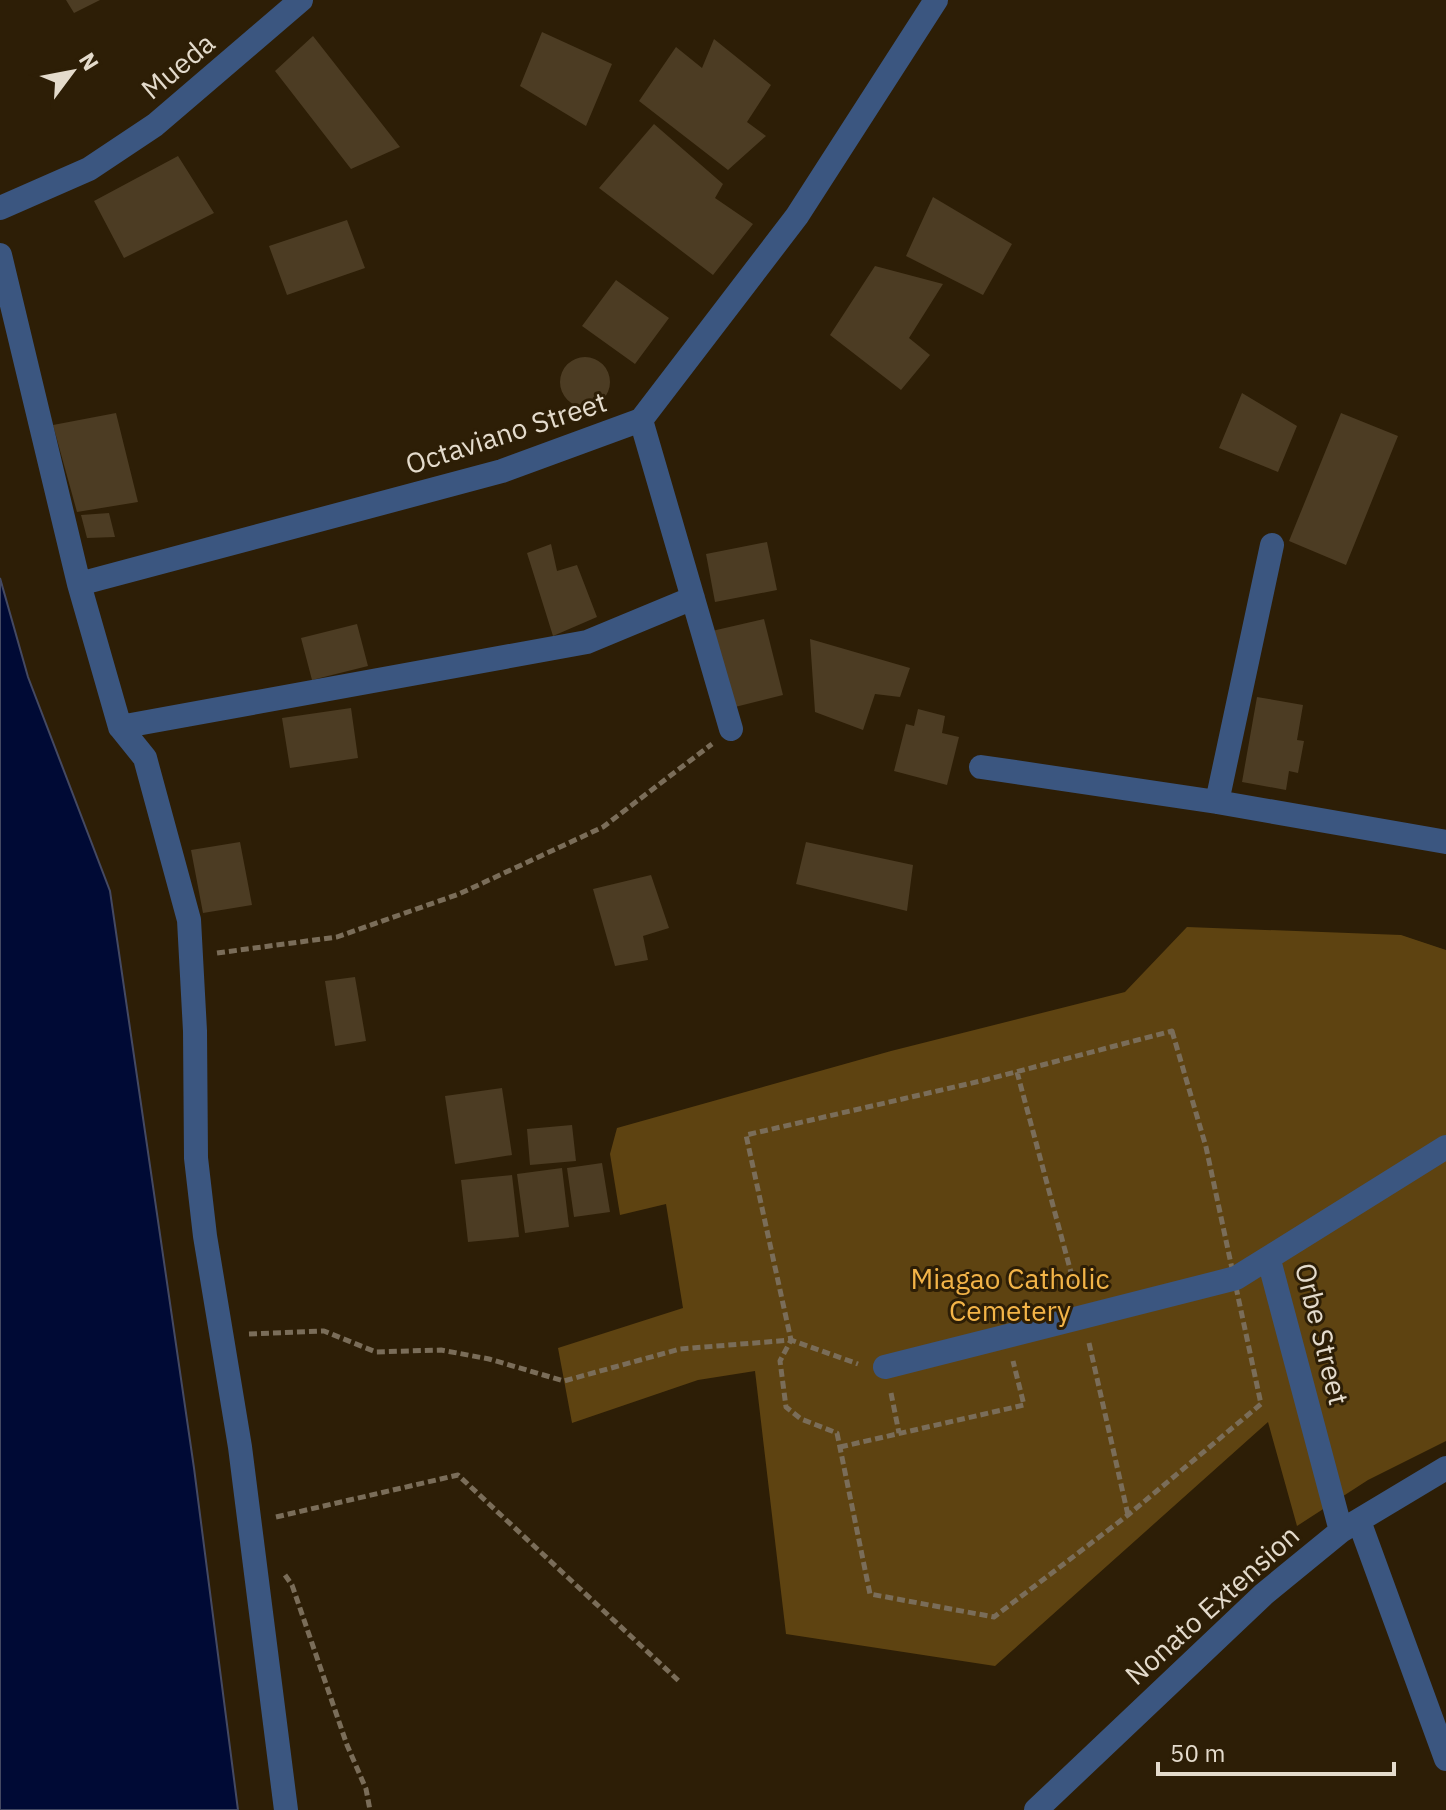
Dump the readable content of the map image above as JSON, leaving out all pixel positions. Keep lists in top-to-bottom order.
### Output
{
  "streets": {
    "street": [
      "Mueda",
      "Octaviano Street",
      "Orbe Street",
      "Nonato Extension"
    ]
  },
  "crossings": [
    ["Orbe Street", "Nonato Extension"]
  ],
  "parks": ["Miagao Catholic Cemetery"],
  "scale_bar": "50 m",
  "north": "top right"
}
